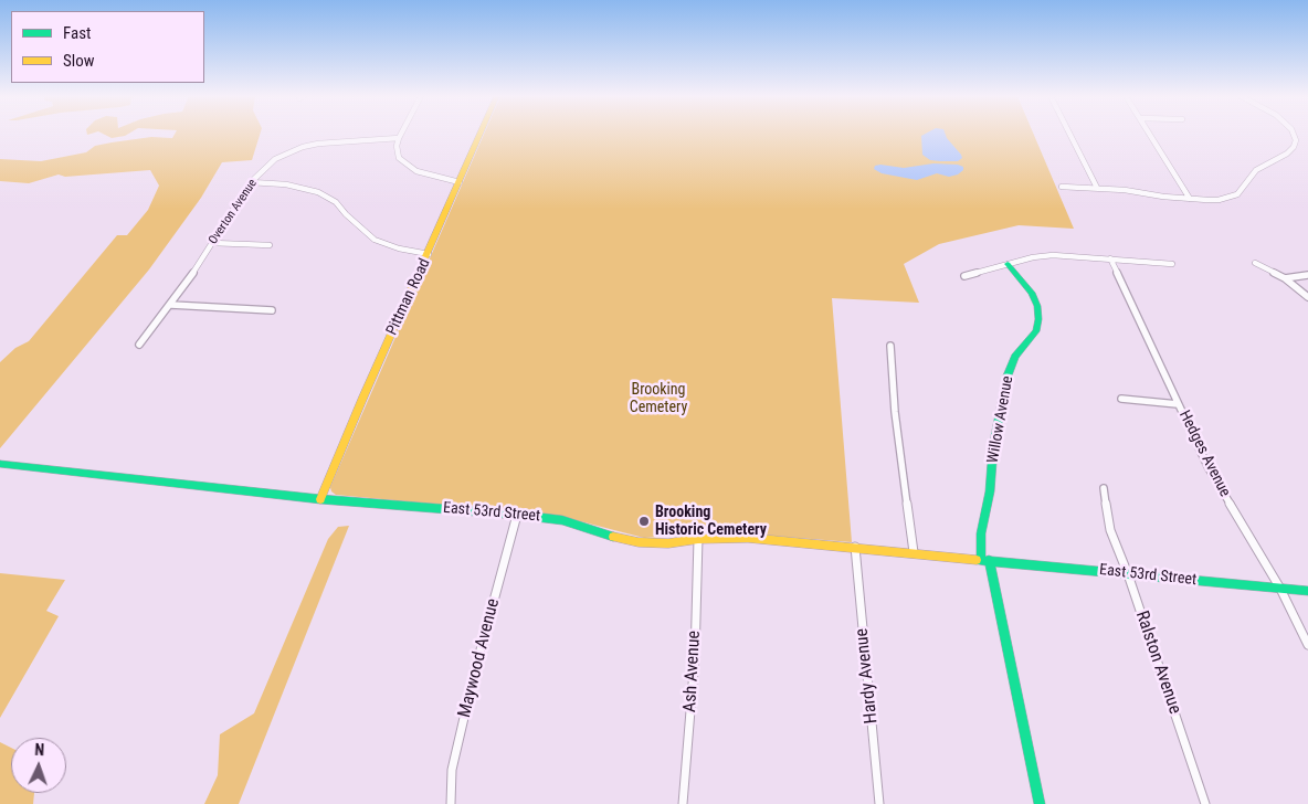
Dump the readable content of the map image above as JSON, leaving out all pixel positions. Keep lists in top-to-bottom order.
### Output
{
  "streets": {
    "street": [
      "Overton Avenue",
      "Pittman Road",
      "Willow Avenue",
      "Hedges Avenue",
      "East 53rd Street",
      "Maywood Avenue",
      "Ralston Avenue",
      "Ash Avenue",
      "Hardy Avenue"
    ]
  },
  "crossings": [
    ["Pittman Road", "East 53rd Street"],
    ["Willow Avenue", "East 53rd Street"],
    ["Hedges Avenue", "East 53rd Street"],
    ["East 53rd Street", "Maywood Avenue"],
    ["East 53rd Street", "Ralston Avenue"],
    ["East 53rd Street", "Ash Avenue"],
    ["East 53rd Street", "Hardy Avenue"]
  ],
  "parks": ["Brooking Cemetery"],
  "places": ["Brooking Historic Cemetery"],
  "legend": ["Fast", "Slow"],
  "north": "top"
}
